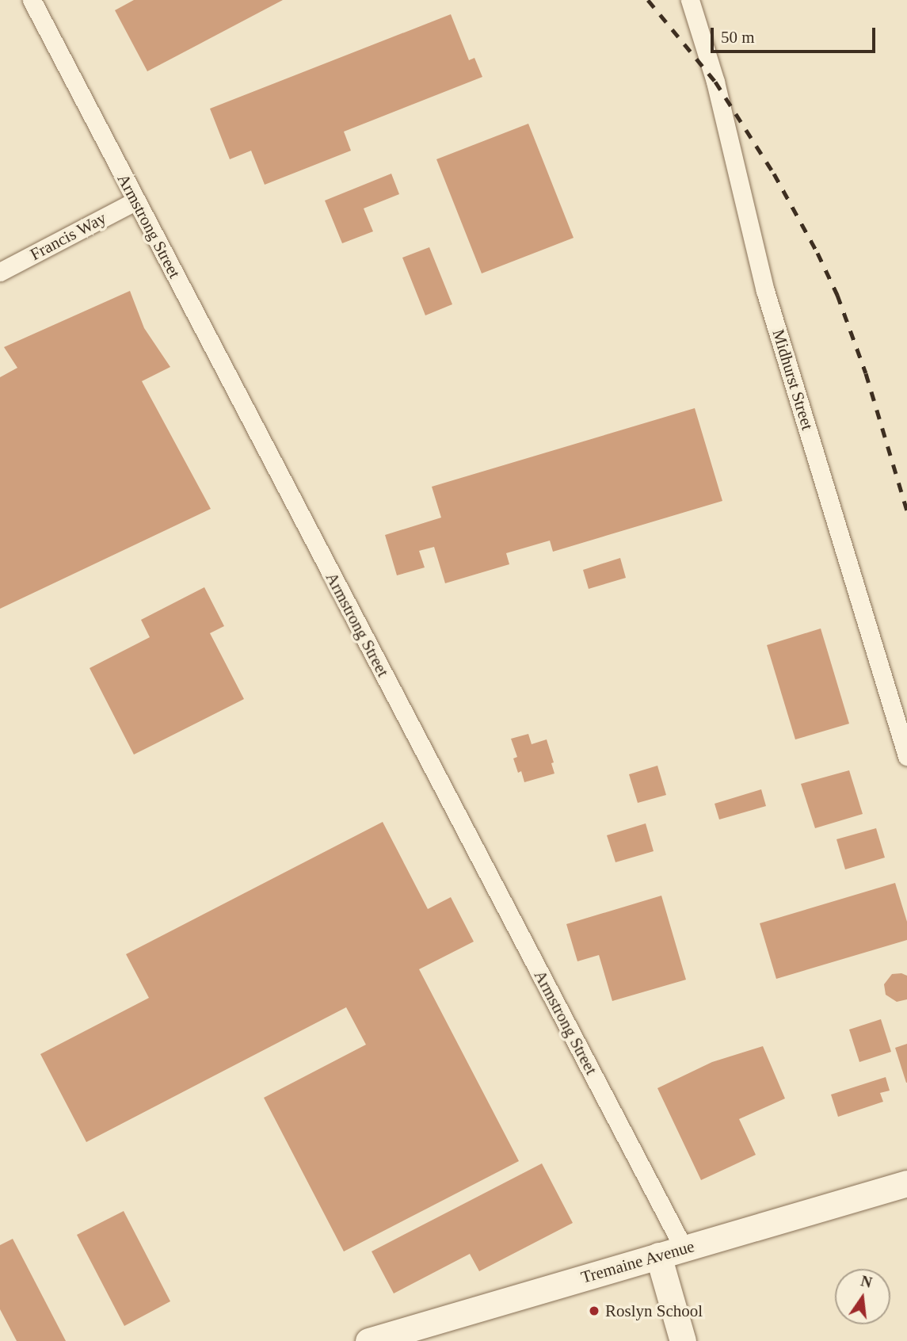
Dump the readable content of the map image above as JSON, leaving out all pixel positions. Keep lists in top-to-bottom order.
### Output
{
  "streets": {
    "main road": ["Tremaine Avenue"],
    "street": ["Armstrong Street", "Francis Way", "Midhurst Street"]
  },
  "crossings": [
    ["Armstrong Street", "Francis Way"],
    ["Armstrong Street", "Tremaine Avenue"]
  ],
  "places": ["Roslyn School"],
  "scale_bar": "50 m",
  "north": "top"
}
